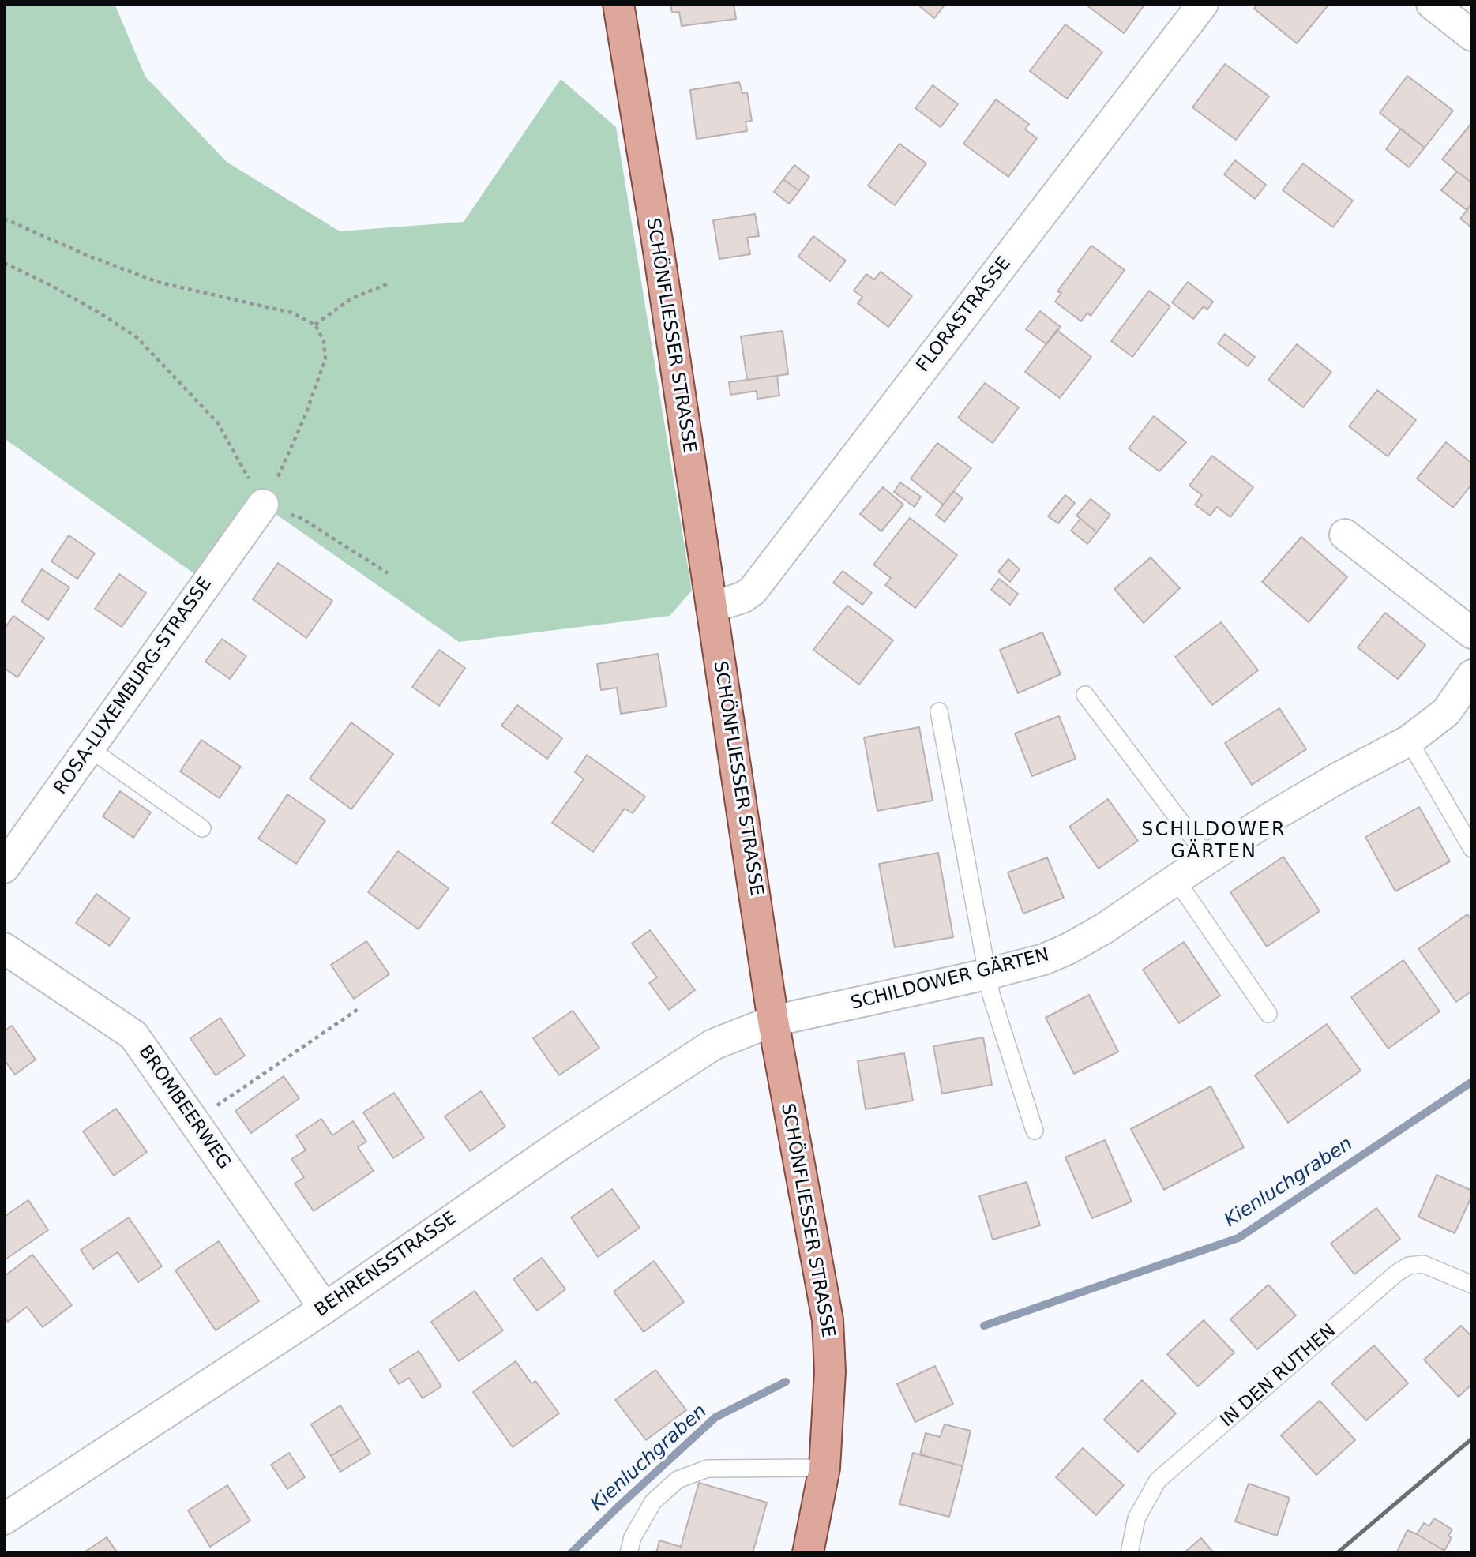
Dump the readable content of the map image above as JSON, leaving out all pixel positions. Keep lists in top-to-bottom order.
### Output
{
  "streets": {
    "main road": ["SCHÖNFLIESSER STRASSE"],
    "street": [
      "FLORASTRASSE",
      "ROSA-LUXEMBURG-STRASSE",
      "SCHILDOWER GÄRTEN",
      "BROMBEERWEG",
      "BEHRENSSTRASSE"
    ],
    "lane": ["IN DEN RUTHEN"]
  },
  "crossings": [
    ["FLORASTRASSE", "SCHÖNFLIESSER STRASSE"],
    ["SCHÖNFLIESSER STRASSE", "SCHILDOWER GÄRTEN"],
    ["SCHÖNFLIESSER STRASSE", "BEHRENSSTRASSE"],
    ["SCHILDOWER GÄRTEN", "BEHRENSSTRASSE"],
    ["BROMBEERWEG", "BEHRENSSTRASSE"]
  ],
  "districts": ["SCHILDOWER GÄRTEN"],
  "water": ["Kienluchgraben"]
}
